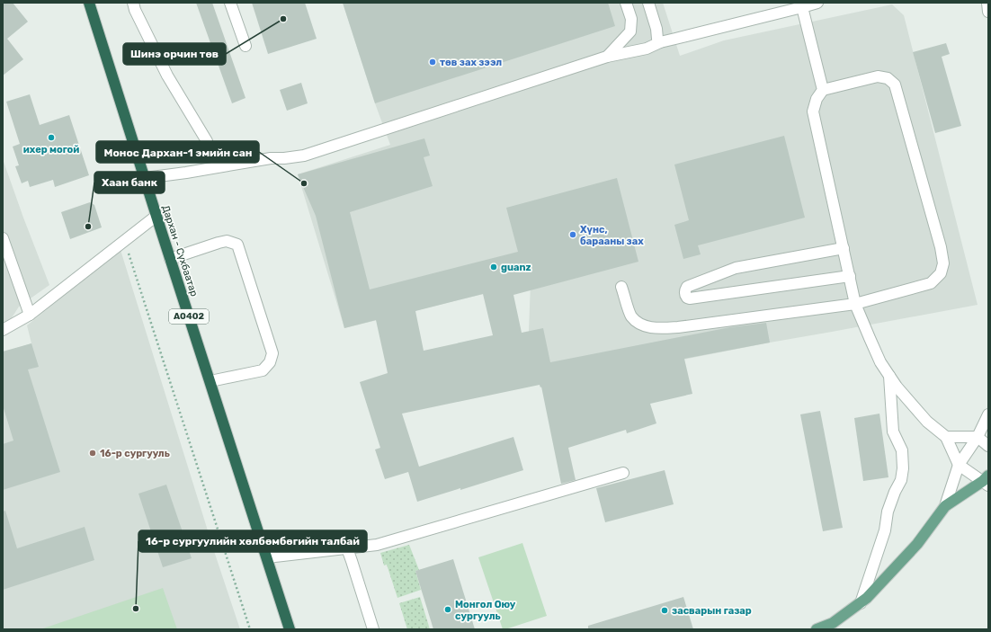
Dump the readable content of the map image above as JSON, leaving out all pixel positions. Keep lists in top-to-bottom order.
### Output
{
  "streets": {
    "highway": ["Дархан - Сүхбаатар", "A0402"]
  },
  "places": [
    "Шинэ орчин төв",
    "төв зах зээл",
    "ихер могой",
    "Монос Дархан-1 эмийн сан",
    "Хаан банк",
    "Хүнс, барааны зах",
    "guanz",
    "16-р сургууль",
    "16-р сургуулийн хөлбөмбөгийн талбай",
    "Монгол Оюу сургууль",
    "засварын газар"
  ]
}
